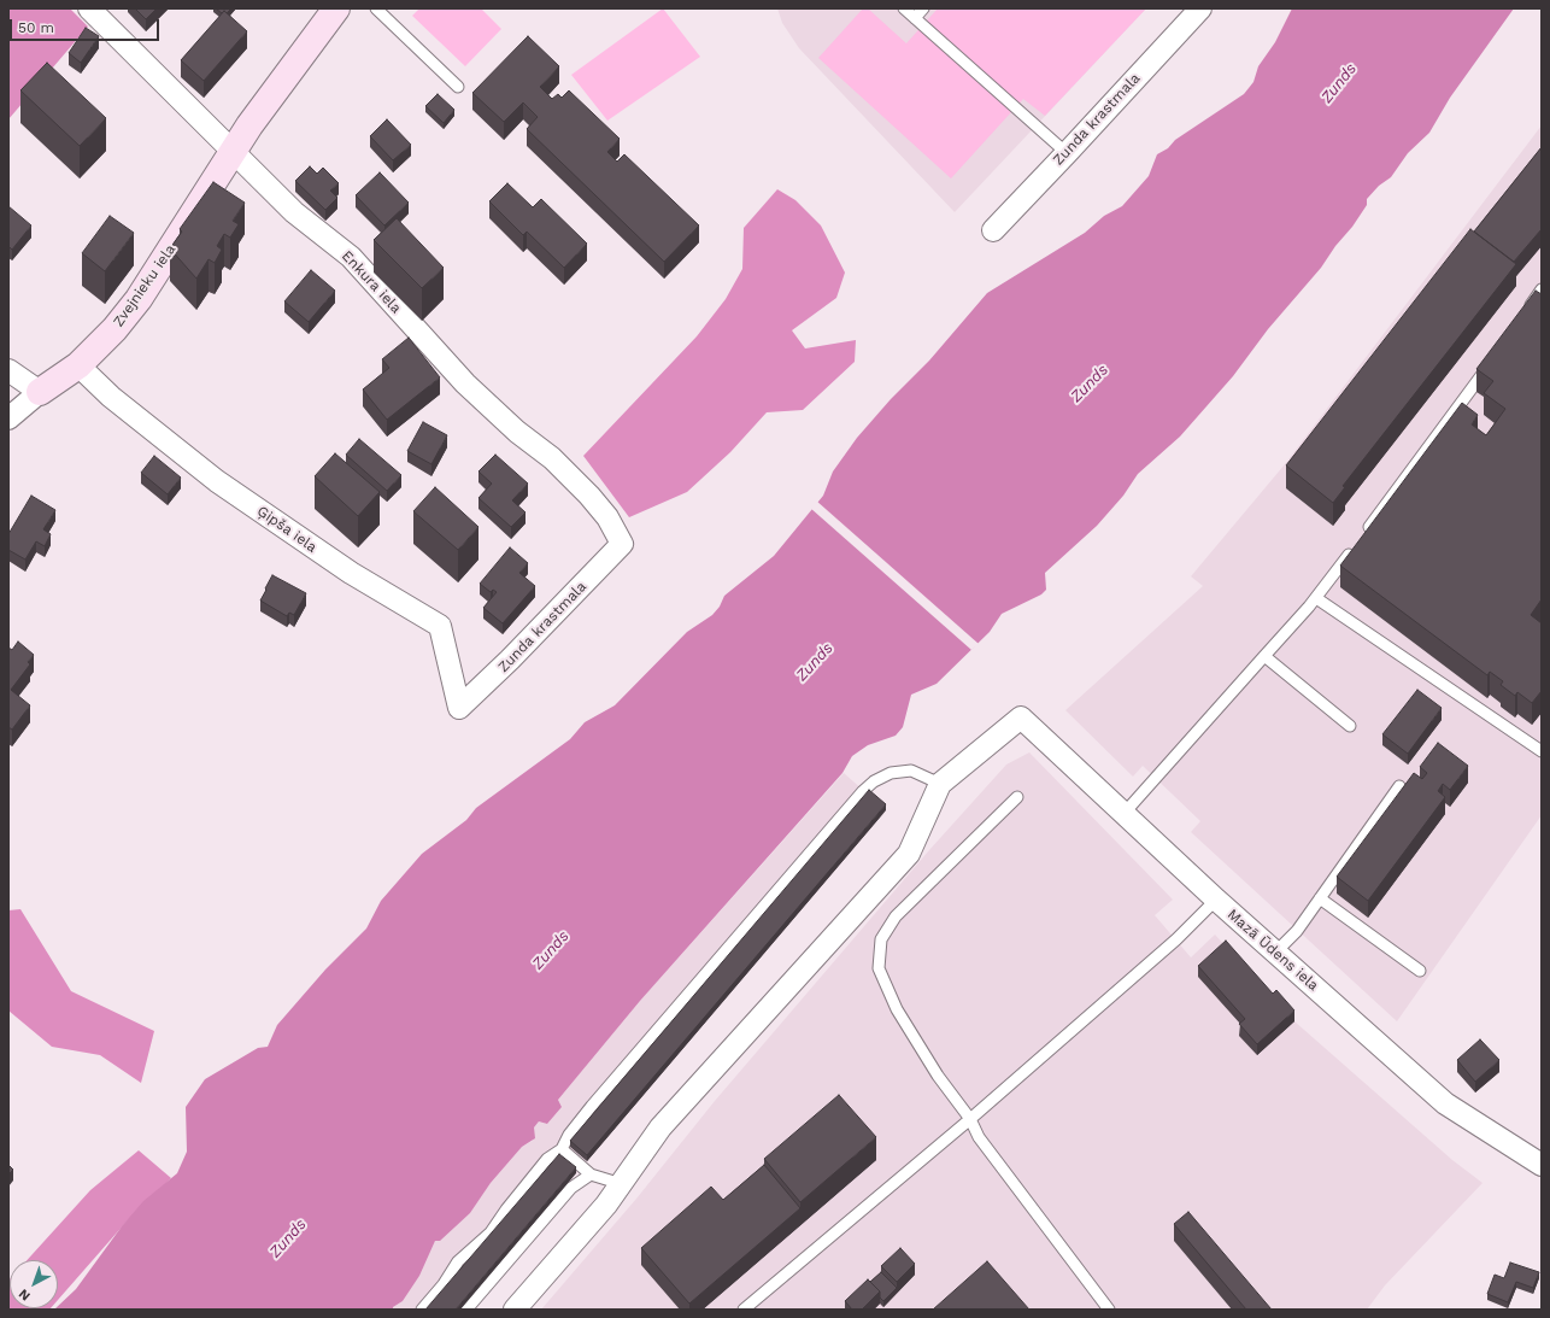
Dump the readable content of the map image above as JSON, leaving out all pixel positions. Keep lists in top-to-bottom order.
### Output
{
  "streets": {
    "street": [
      "Zunda krastmala",
      "Enkura iela",
      "Zvejnieku iela",
      "Ģipša iela",
      "Mazā Ūdens iela"
    ]
  },
  "crossings": [
    ["Zunda krastmala", "Enkura iela"],
    ["Zunda krastmala", "Ģipša iela"],
    ["Enkura iela", "Zvejnieku iela"],
    ["Zvejnieku iela", "Ģipša iela"]
  ],
  "water": ["Zunds"],
  "scale_bar": "50 m",
  "north": "bottom left"
}
